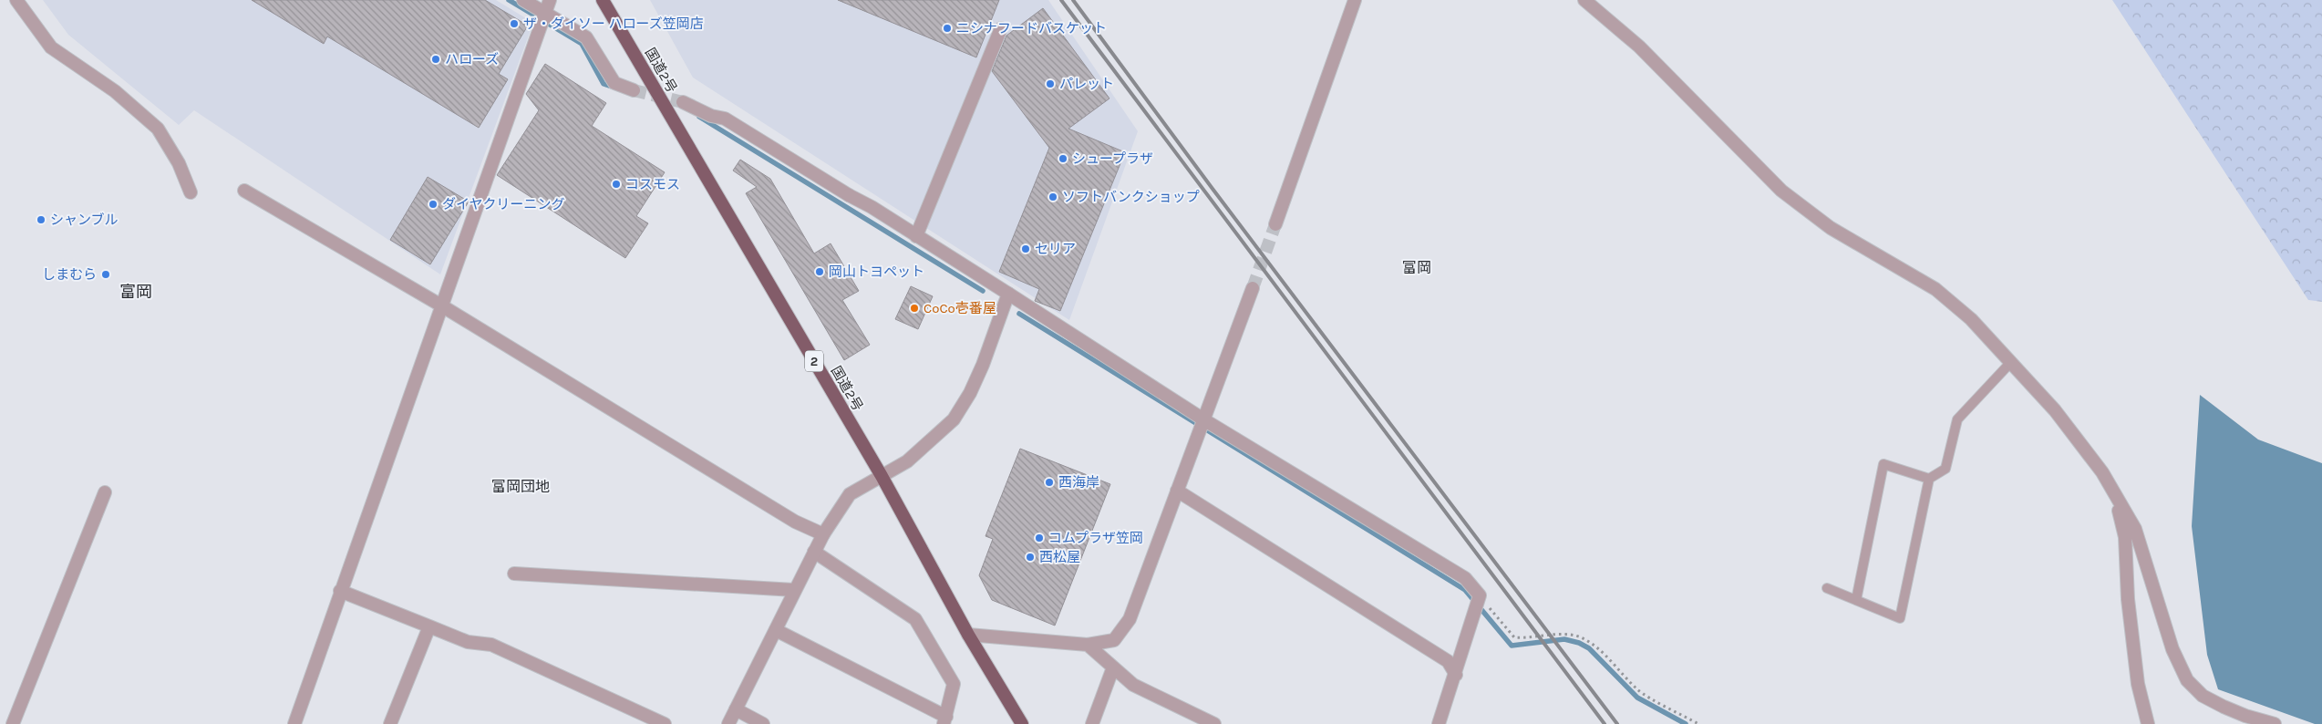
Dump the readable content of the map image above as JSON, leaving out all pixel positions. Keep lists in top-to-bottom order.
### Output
{
  "streets": {
    "highway": ["国道2号", "2"]
  },
  "districts": ["富岡", "富岡", "富岡団地"],
  "places": [
    "ザ・ダイソー ハローズ笠岡店",
    "ニシナフードバスケット",
    "ハローズ",
    "パレット",
    "シュープラザ",
    "コスモス",
    "ソフトバンクショップ",
    "ダイヤクリーニング",
    "シャンブル",
    "セリア",
    "岡山トヨペット",
    "しまむら",
    "CoCo壱番屋",
    "西海岸",
    "コムプラザ笠岡",
    "西松屋"
  ]
}
